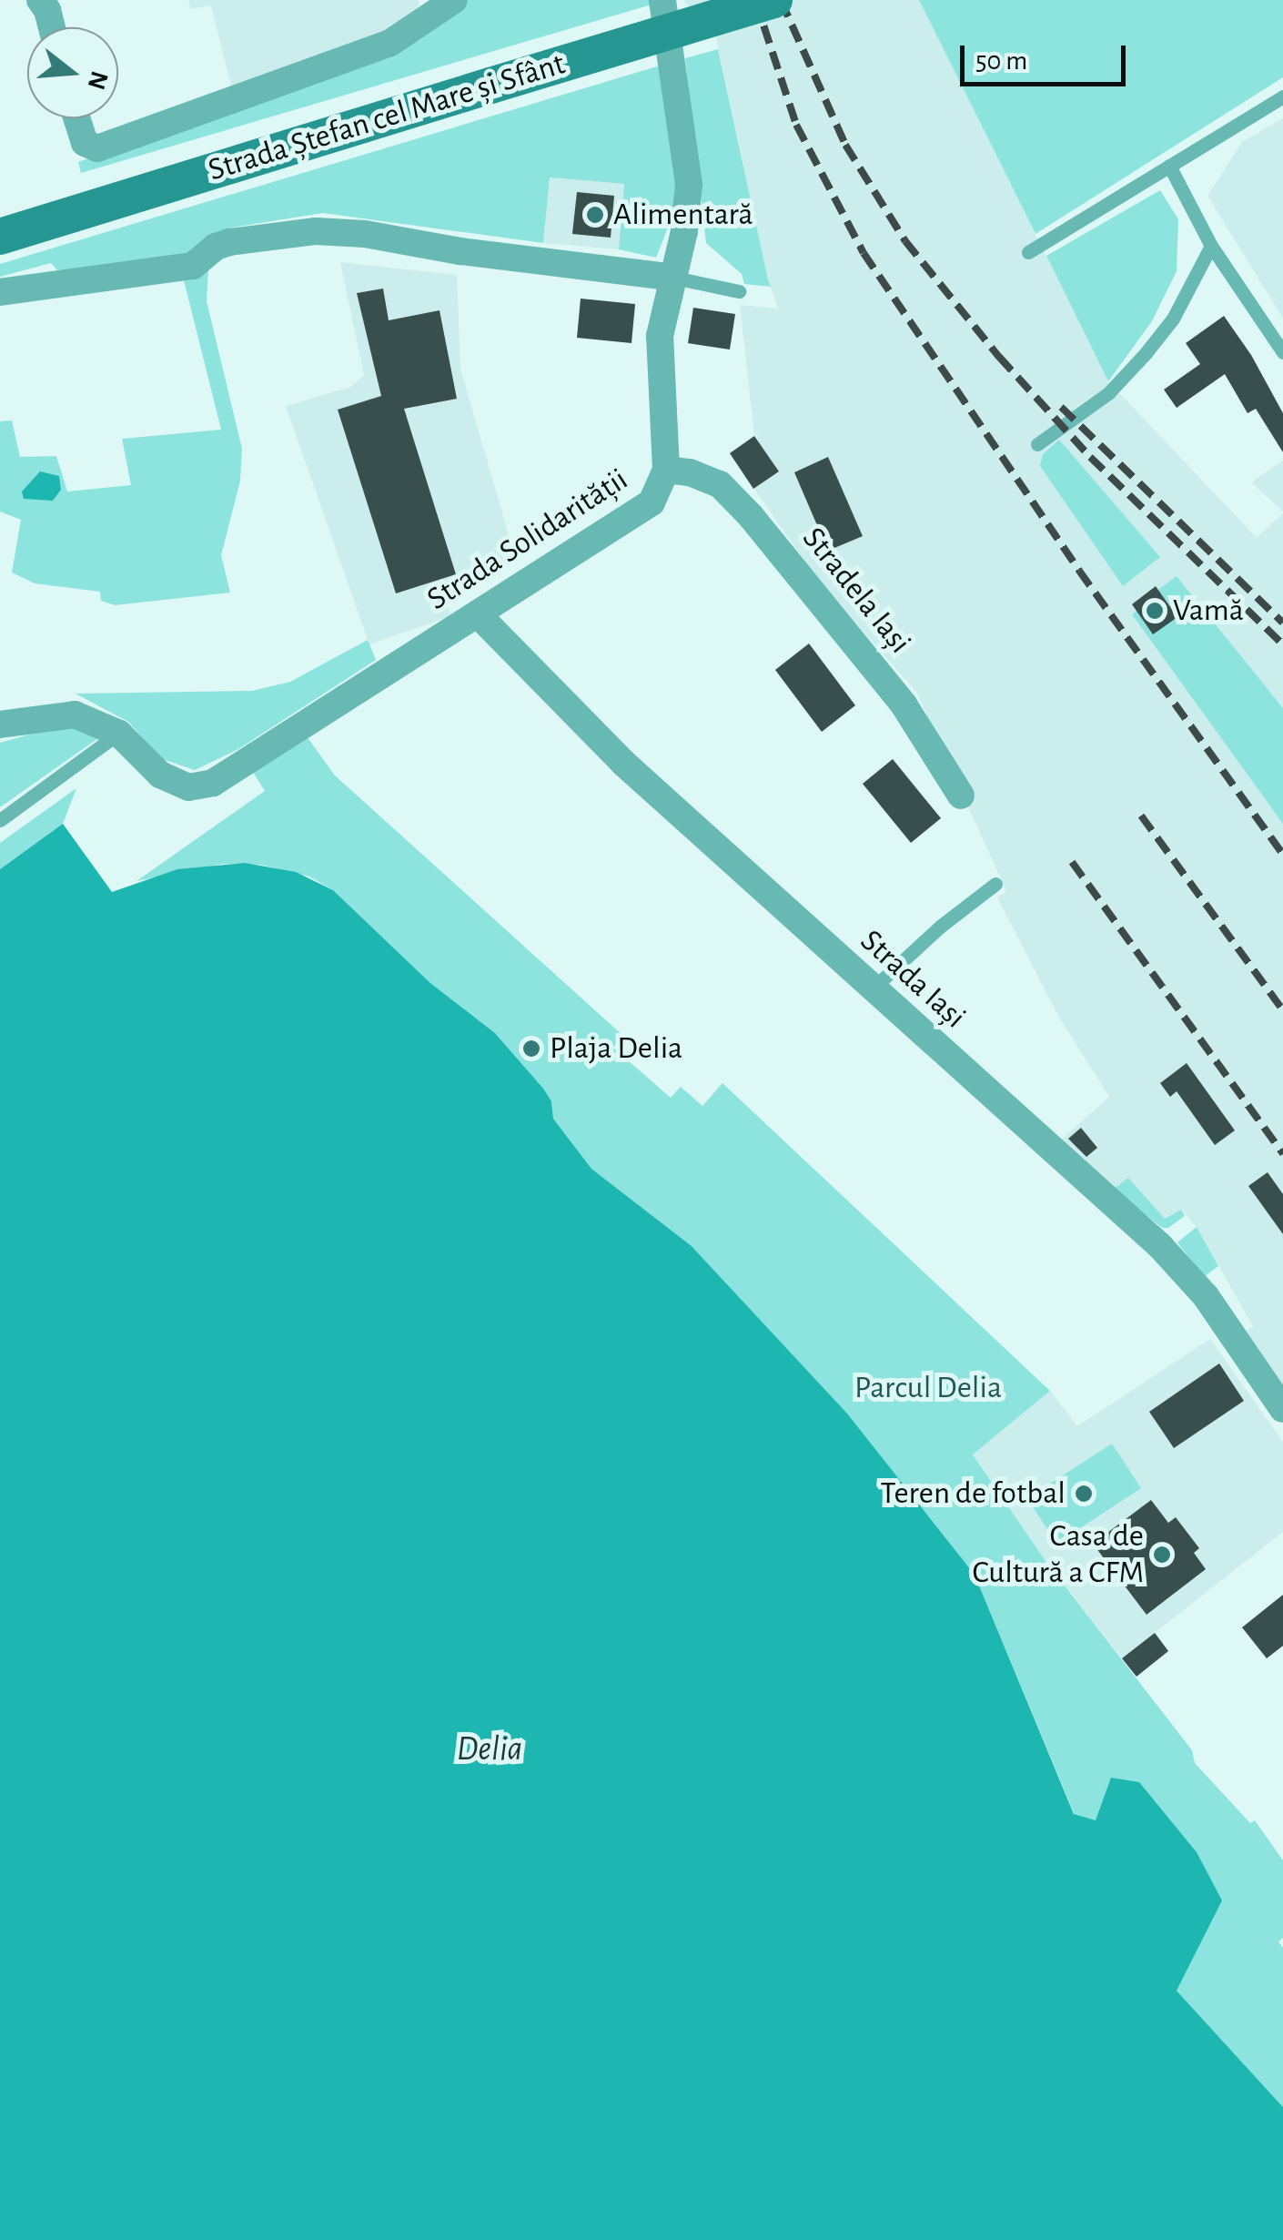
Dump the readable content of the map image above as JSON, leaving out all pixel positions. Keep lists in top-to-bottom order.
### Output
{
  "streets": {
    "main road": ["Strada Ștefan cel Mare și Sfânt"],
    "street": ["Strada Solidarității", "Stradela Iași", "Strada Iași"]
  },
  "crossings": [
    ["Strada Solidarității", "Stradela Iași"],
    ["Strada Solidarității", "Strada Iași"]
  ],
  "water": ["Delia"],
  "parks": ["Parcul Delia"],
  "places": [
    "Alimentară",
    "Vamă",
    "Plaja Delia",
    "Teren de fotbal",
    "Casa de Cultură a CFM"
  ],
  "scale_bar": "50 m",
  "north": "right"
}
